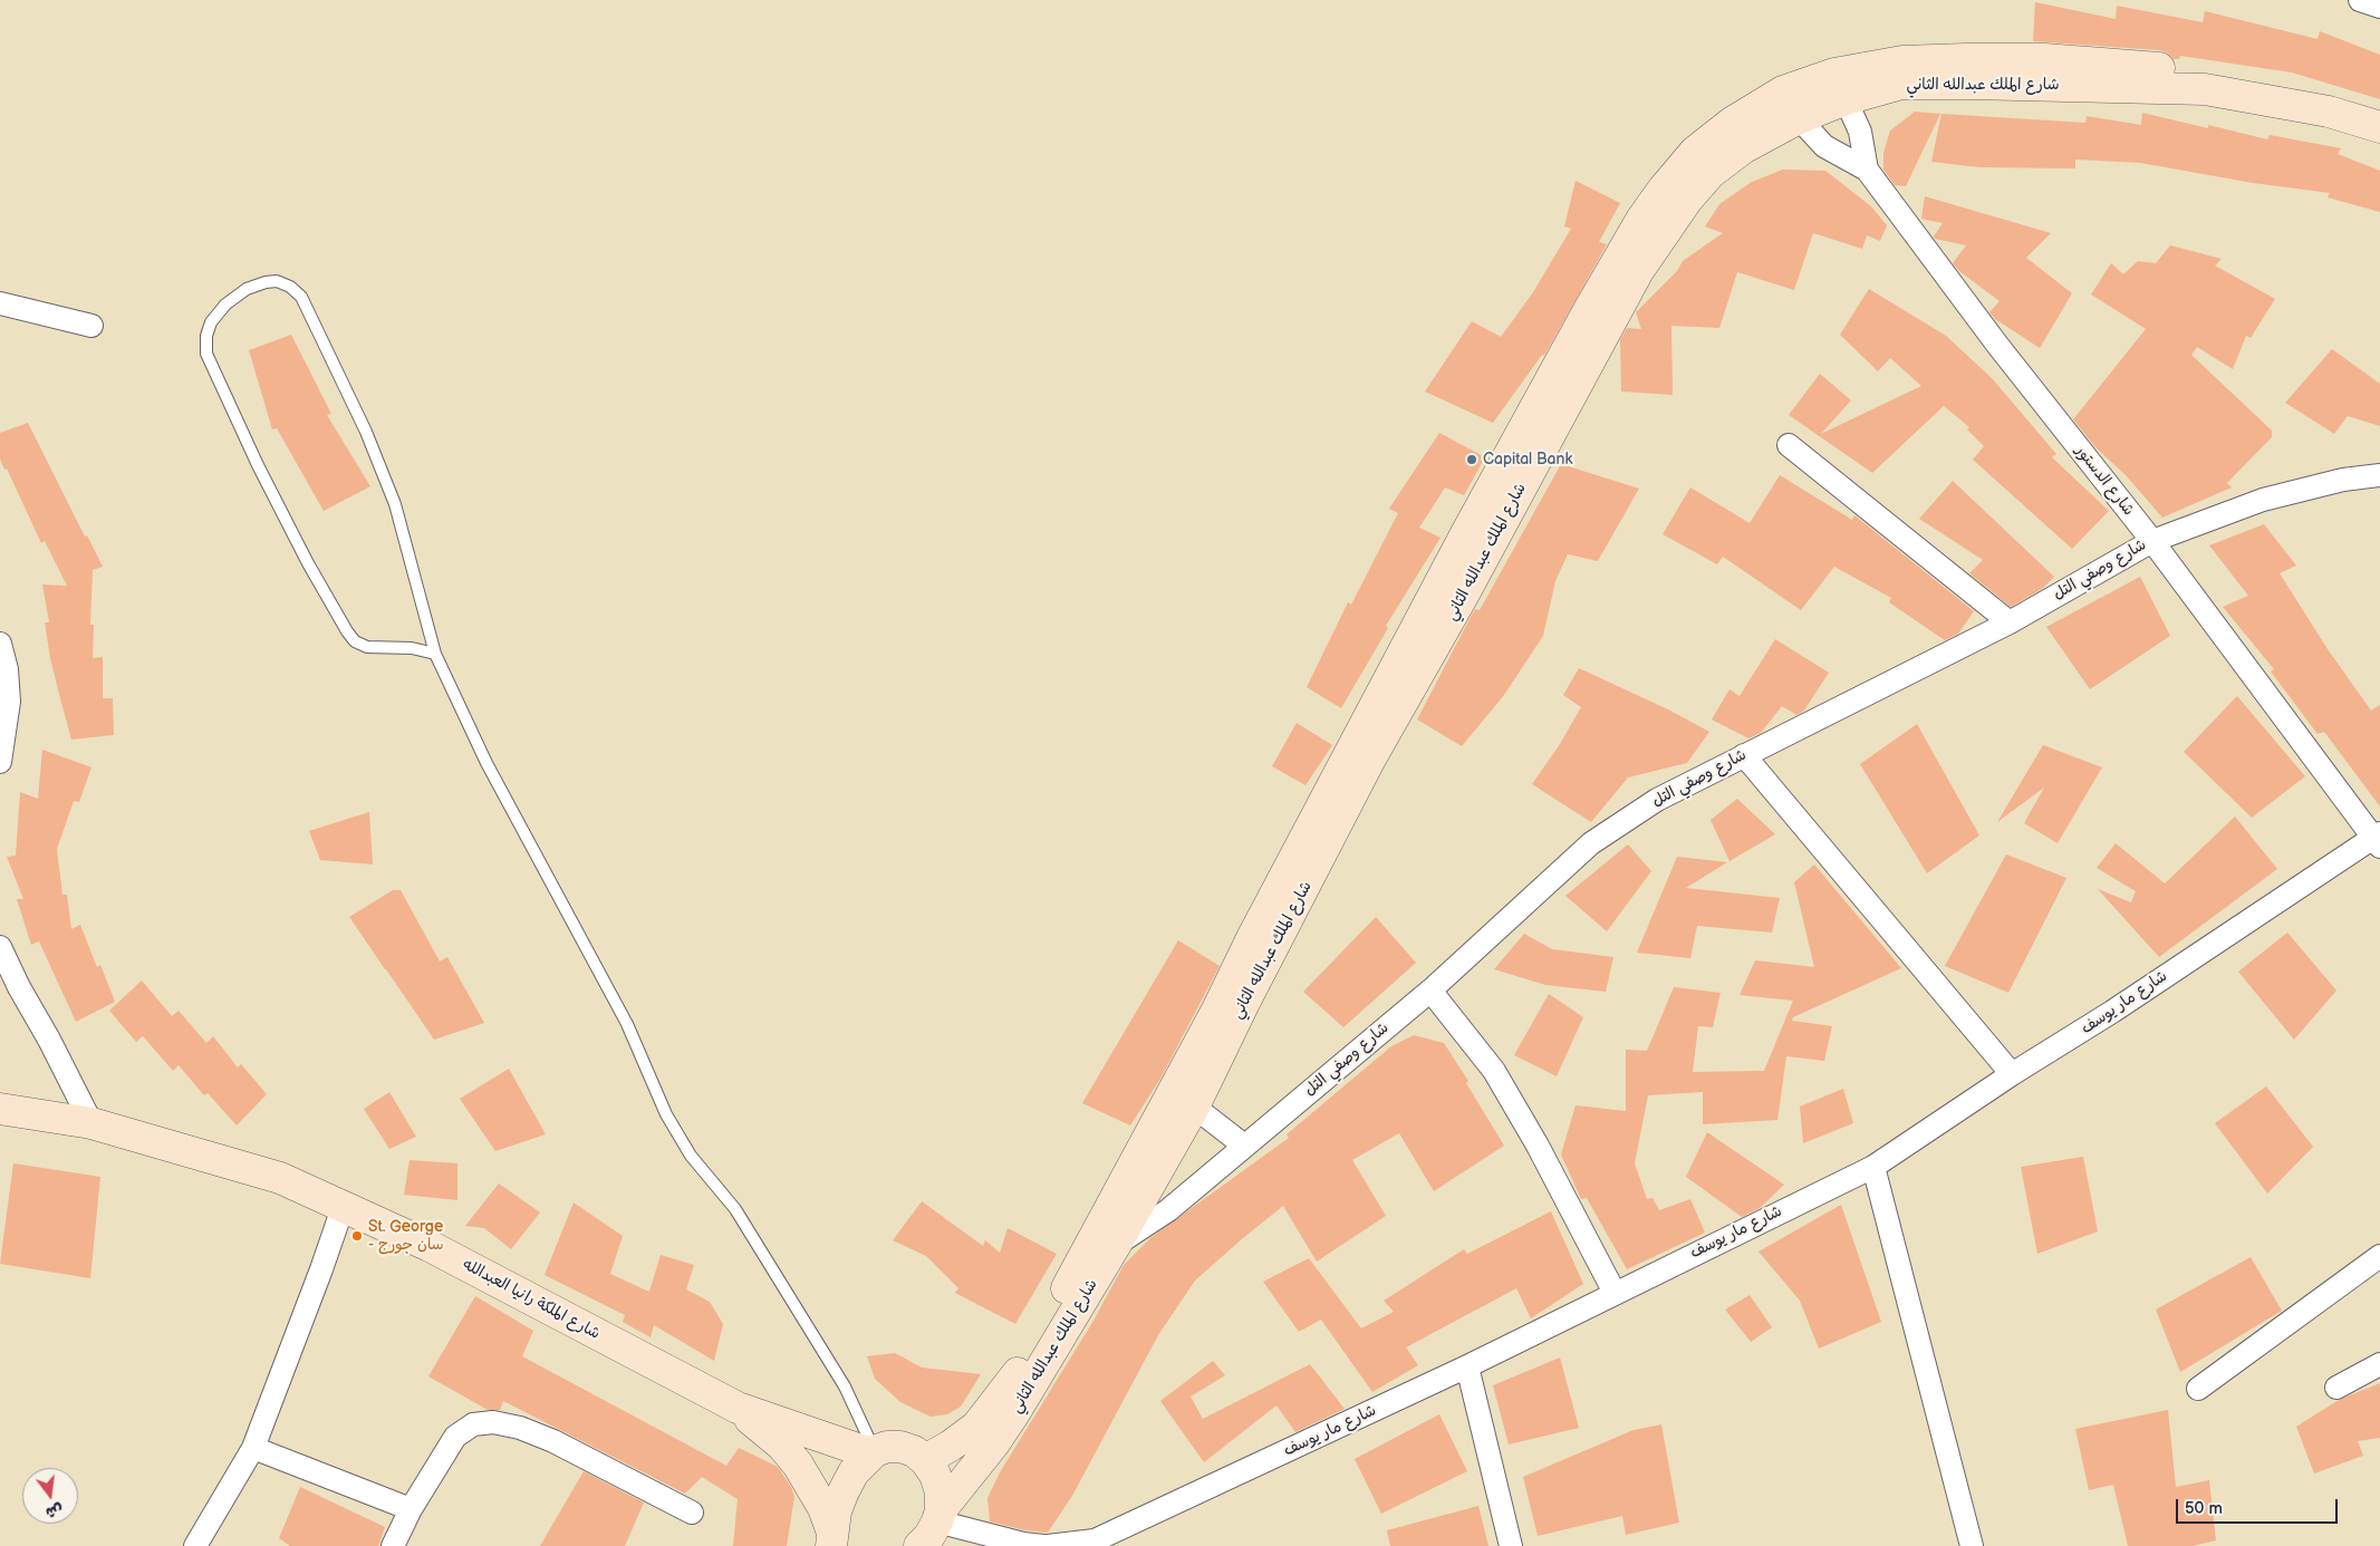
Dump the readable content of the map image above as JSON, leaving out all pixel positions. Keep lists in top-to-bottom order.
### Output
{
  "streets": {
    "main road": ["شارع الملك عبدالله الثاني", "شارع الملكة رانيا العبدالله"],
    "street": ["شارع الدستور", "شارع وصفي التل", "شارع مار يوسف"]
  },
  "crossings": [
    ["شارع الملك عبدالله الثاني", "شارع الدستور"],
    ["شارع الملك عبدالله الثاني", "شارع وصفي التل"],
    ["شارع الملك عبدالله الثاني", "شارع مار يوسف"],
    ["شارع الدستور", "شارع وصفي التل"],
    ["شارع الدستور", "شارع مار يوسف"]
  ],
  "places": ["Capital Bank", "St. George - سان جورج"],
  "scale_bar": "50 m",
  "north": "bottom"
}
